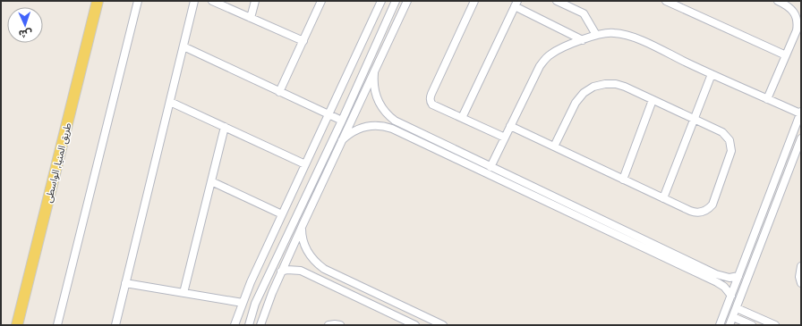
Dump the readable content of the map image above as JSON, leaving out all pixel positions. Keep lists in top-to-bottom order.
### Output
{
  "streets": {
    "main road": ["طريق المنيا, الواسطى"]
  },
  "north": "bottom"
}
